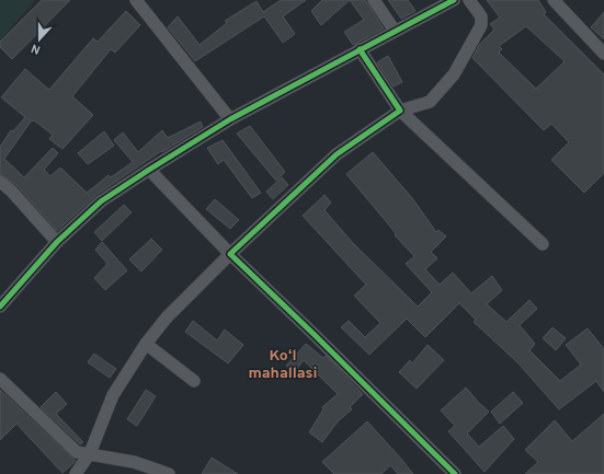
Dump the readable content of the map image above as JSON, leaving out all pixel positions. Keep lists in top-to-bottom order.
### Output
{
  "districts": ["Koʻl mahallasi"],
  "north": "bottom"
}
